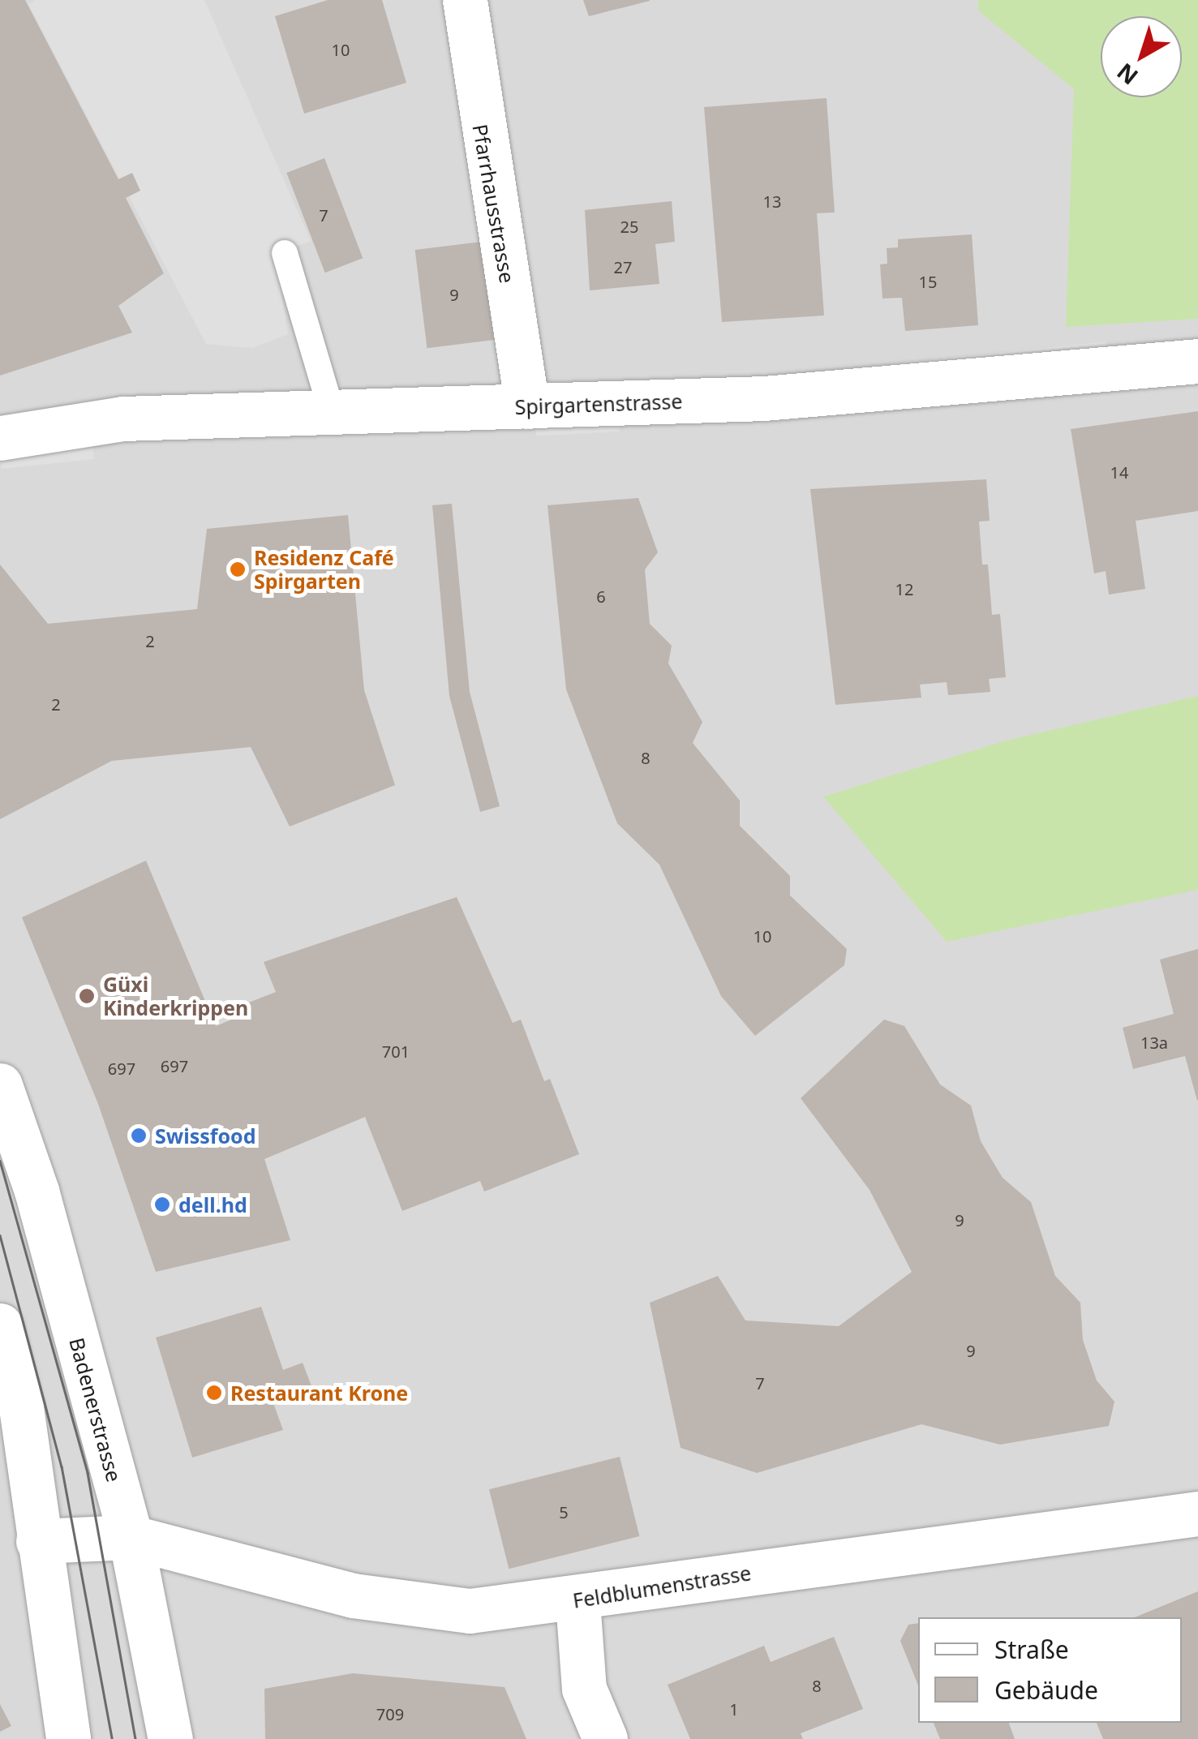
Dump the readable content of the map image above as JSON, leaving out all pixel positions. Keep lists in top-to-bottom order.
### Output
{
  "streets": {
    "street": [
      "Pfarrhausstrasse",
      "Spirgartenstrasse",
      "Badenerstrasse",
      "Feldblumenstrasse"
    ]
  },
  "crossings": [
    ["Pfarrhausstrasse", "Spirgartenstrasse"],
    ["Badenerstrasse", "Feldblumenstrasse"]
  ],
  "places": [
    "Residenz Café Spirgarten",
    "Güxi Kinderkrippen",
    "Swissfood",
    "dell.hd",
    "Restaurant Krone"
  ],
  "house_numbers": [
    "10",
    "13",
    "7",
    "25",
    "27",
    "15",
    "9",
    "14",
    "12",
    "6",
    "2",
    "2",
    "8",
    "10",
    "13a",
    "701",
    "697",
    "697",
    "9",
    "9",
    "7",
    "5",
    "8",
    "1",
    "709"
  ],
  "legend": ["Straße", "Gebäude"],
  "north": "bottom left"
}
